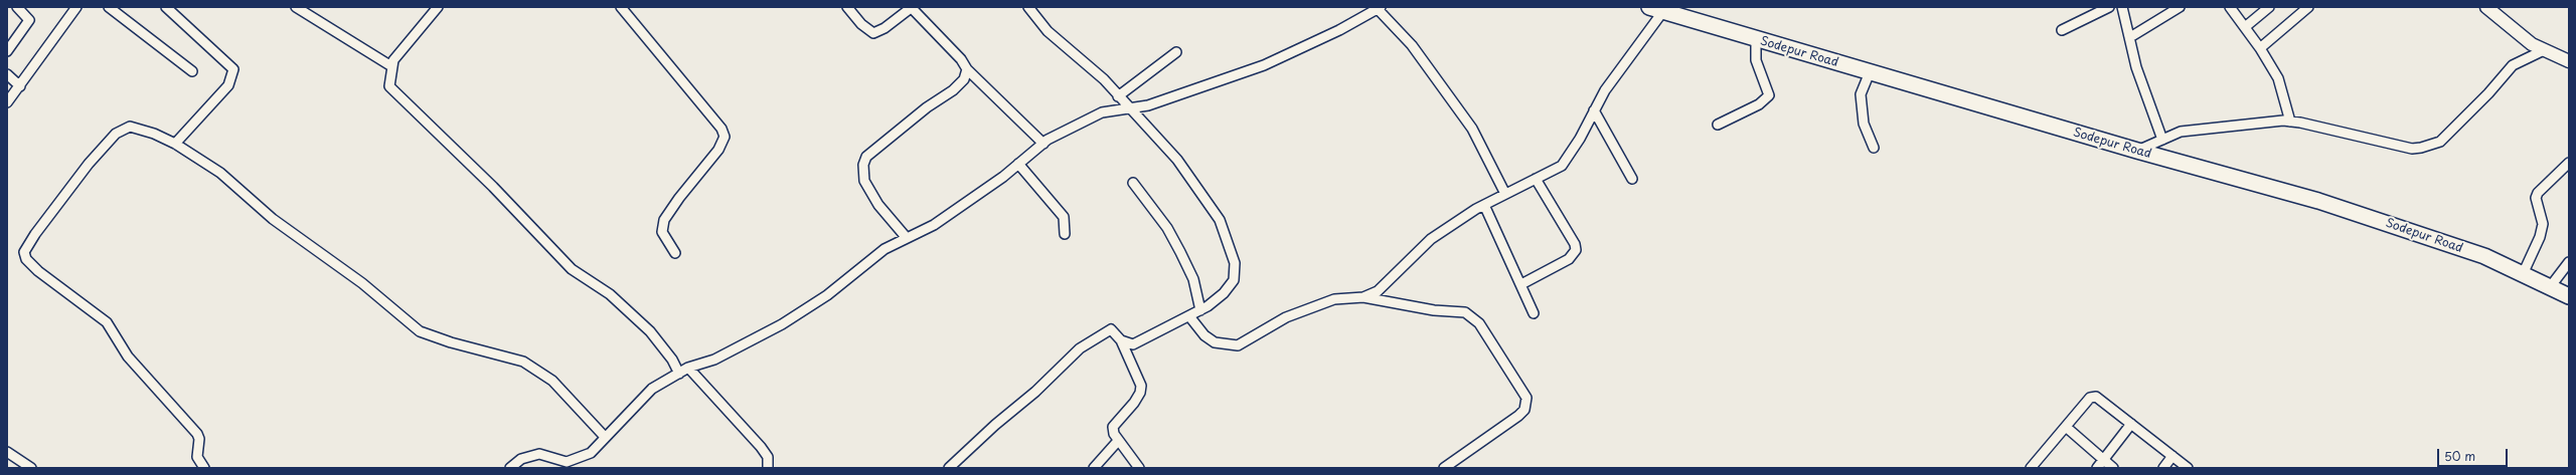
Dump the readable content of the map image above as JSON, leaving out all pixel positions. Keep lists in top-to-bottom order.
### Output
{
  "streets": {
    "main road": ["Sodepur Road"]
  },
  "scale_bar": "50 m"
}
